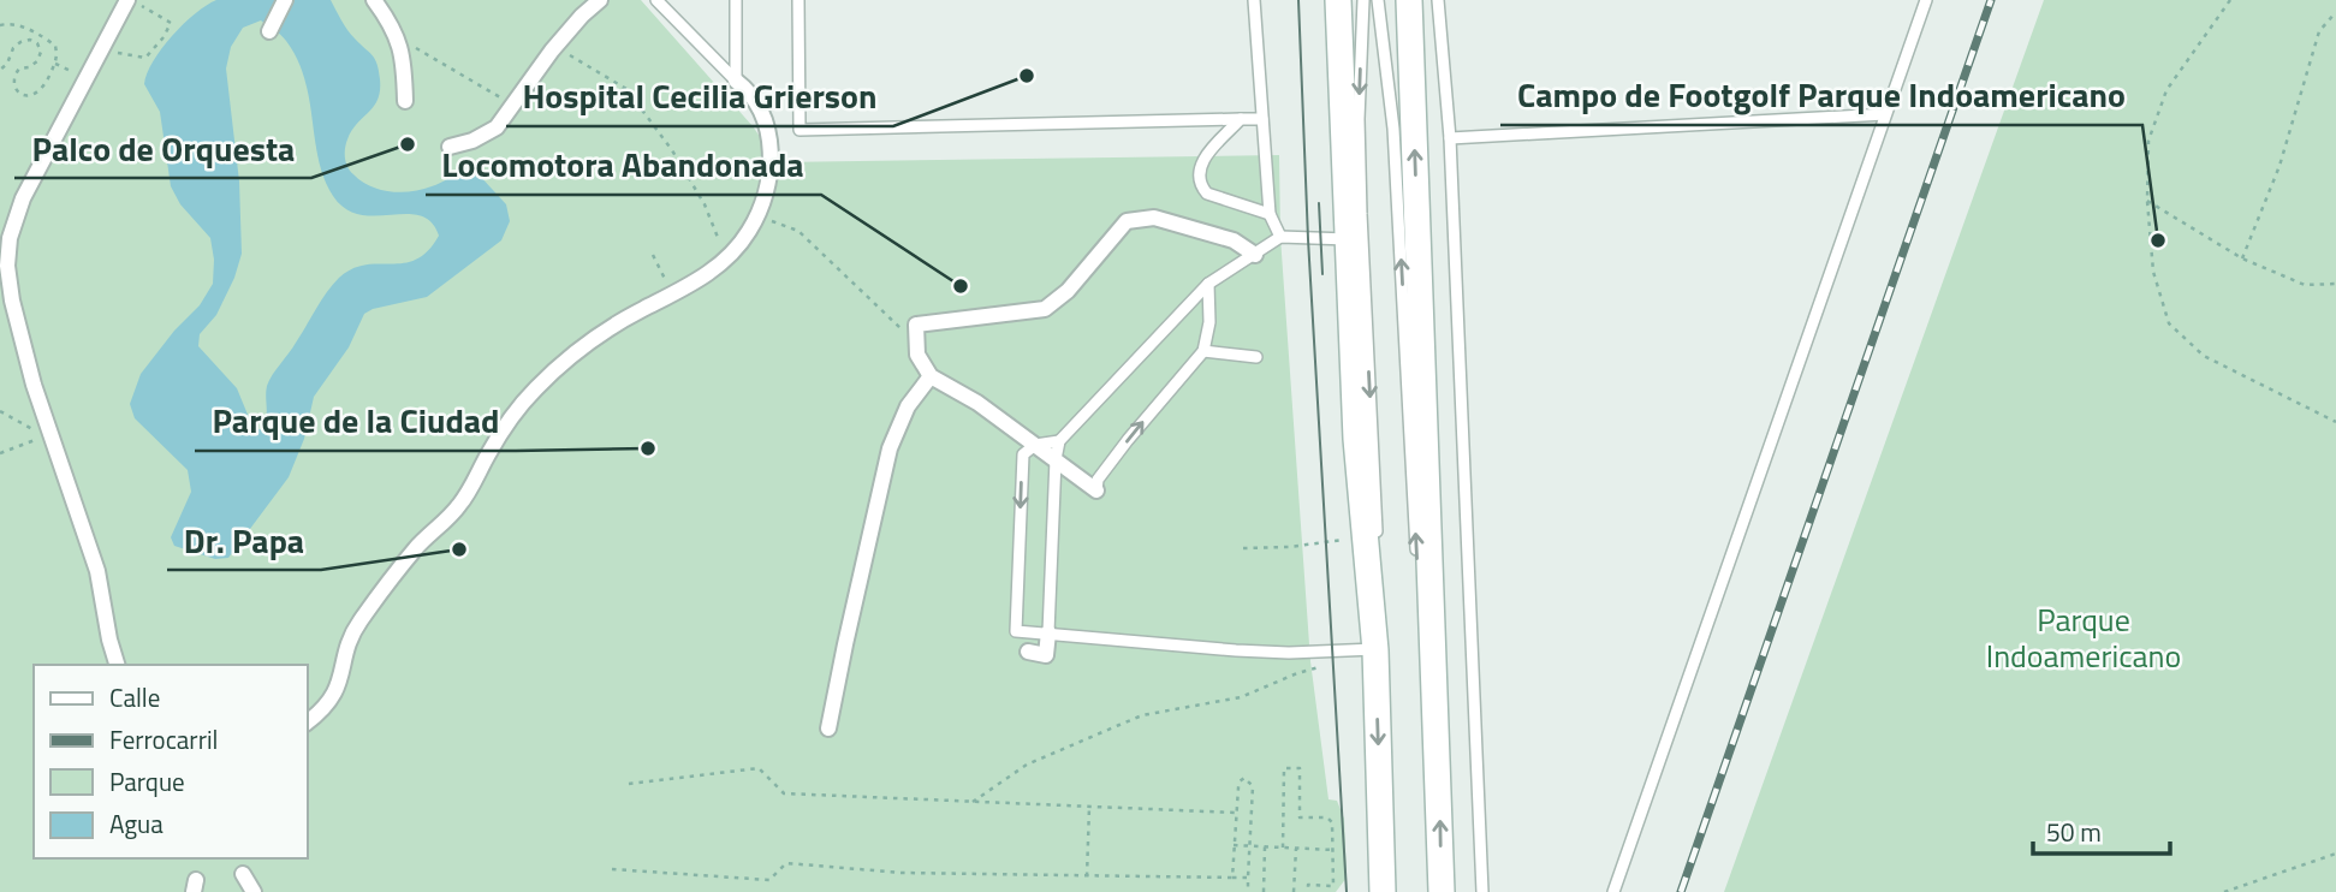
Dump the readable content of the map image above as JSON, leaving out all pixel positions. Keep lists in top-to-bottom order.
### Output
{
  "parks": ["Parque Indoamericano"],
  "places": [
    "Hospital Cecilia Grierson",
    "Palco de Orquesta",
    "Campo de Footgolf Parque Indoamericano",
    "Locomotora Abandonada",
    "Parque de la Ciudad",
    "Dr. Papa"
  ],
  "legend": [
    "Calle",
    "Ferrocarril",
    "Parque",
    "Agua"
  ],
  "scale_bar": "50 m"
}
